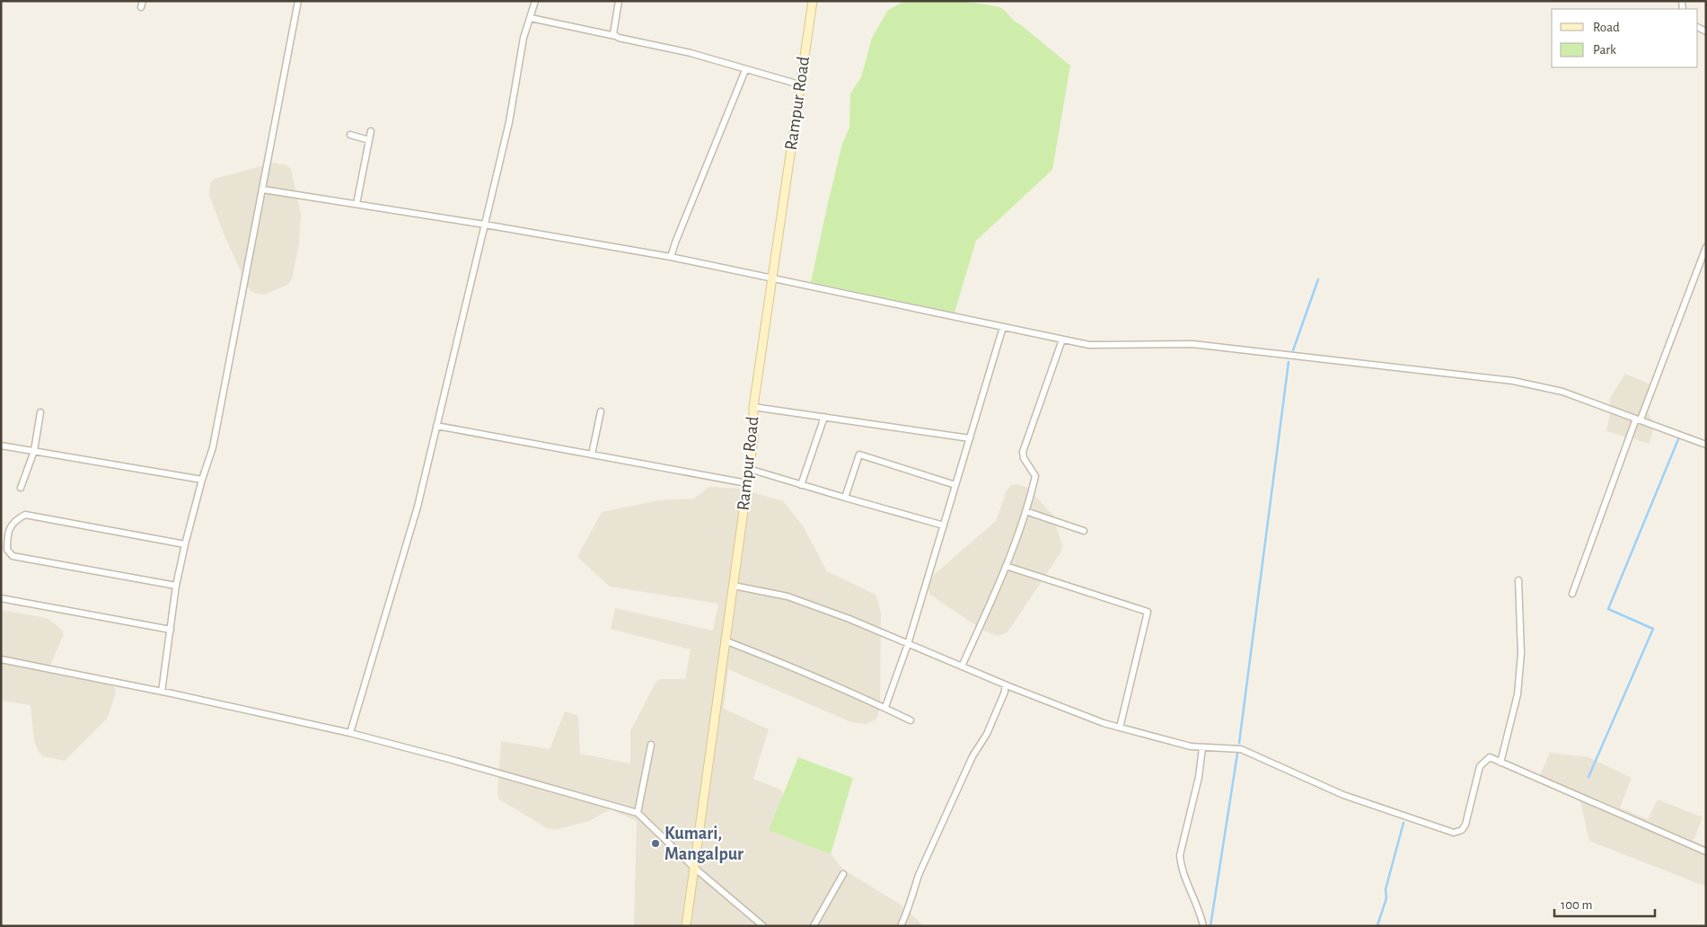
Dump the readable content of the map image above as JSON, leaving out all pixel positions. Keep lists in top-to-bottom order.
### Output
{
  "streets": {
    "main road": ["Rampur Road"]
  },
  "places": ["Kumari, Mangalpur"],
  "legend": ["Road", "Park"],
  "scale_bar": "100 m"
}
